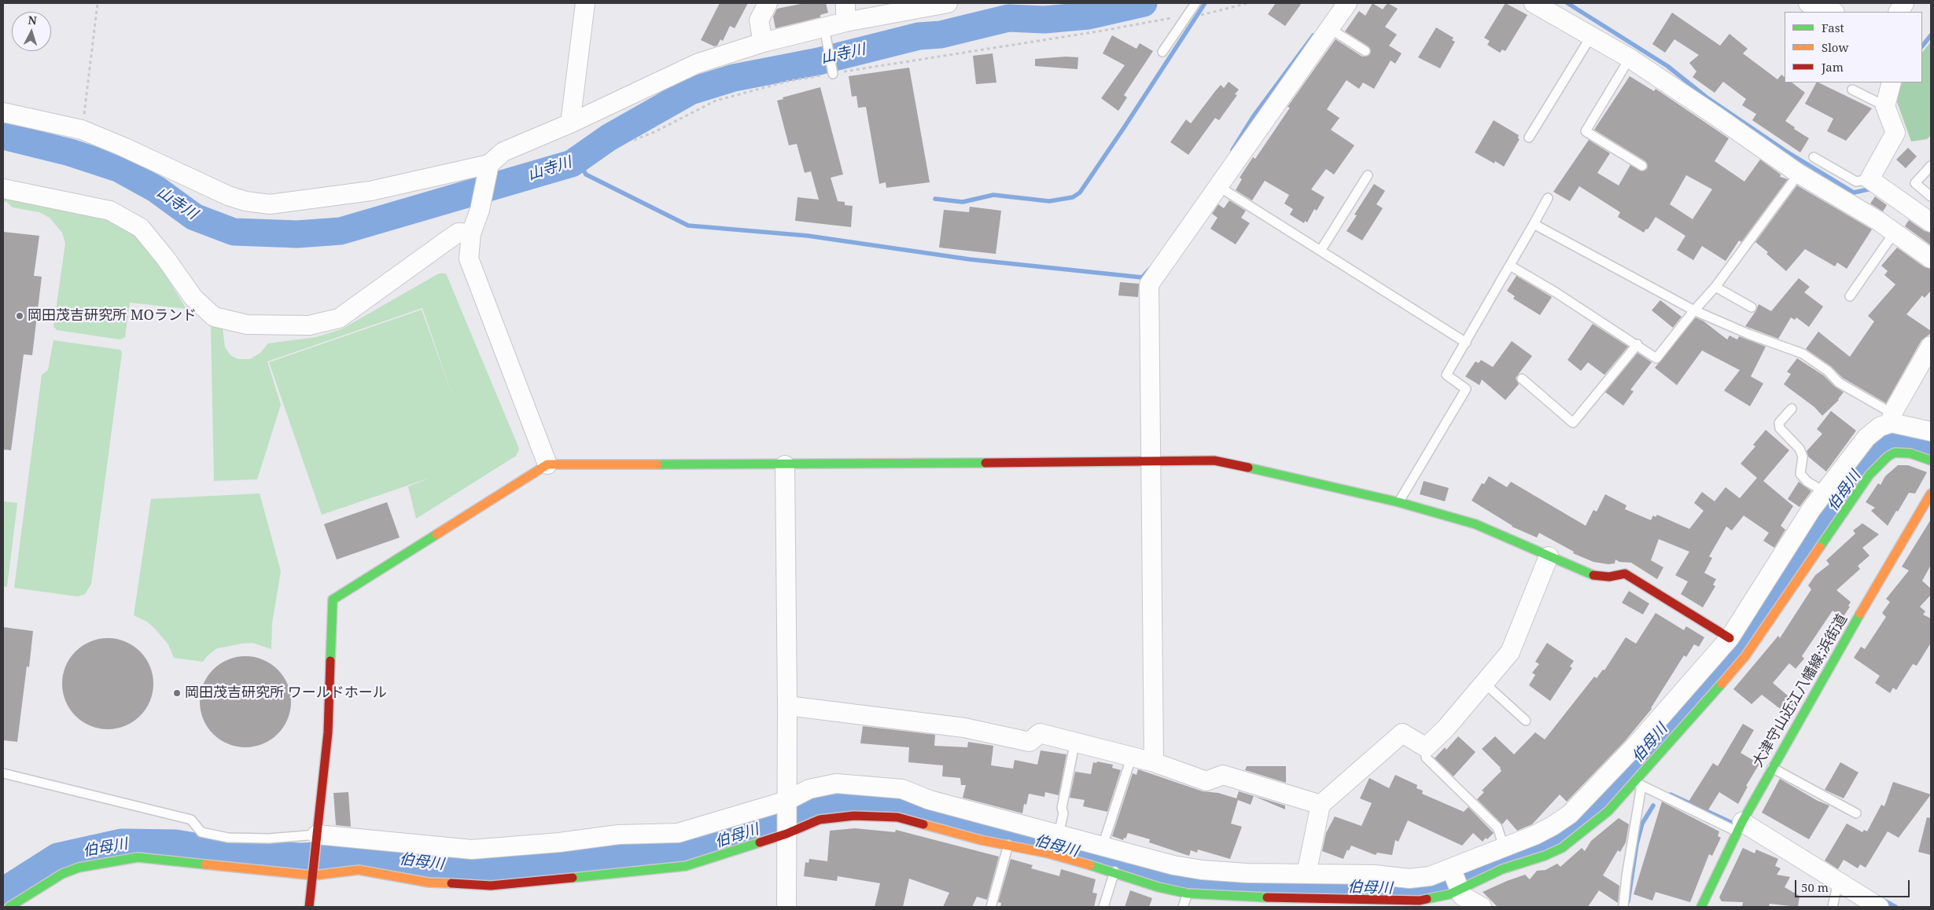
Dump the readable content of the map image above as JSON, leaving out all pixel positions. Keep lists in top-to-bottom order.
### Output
{
  "streets": {
    "street": ["大津守山近江八幡線;浜街道"]
  },
  "water": ["山寺川", "伯母川"],
  "places": ["岡田茂吉研究所 MOランド", "岡田茂吉研究所 ワールドホール"],
  "legend": ["Fast", "Slow", "Jam"],
  "scale_bar": "50 m",
  "north": "top"
}
